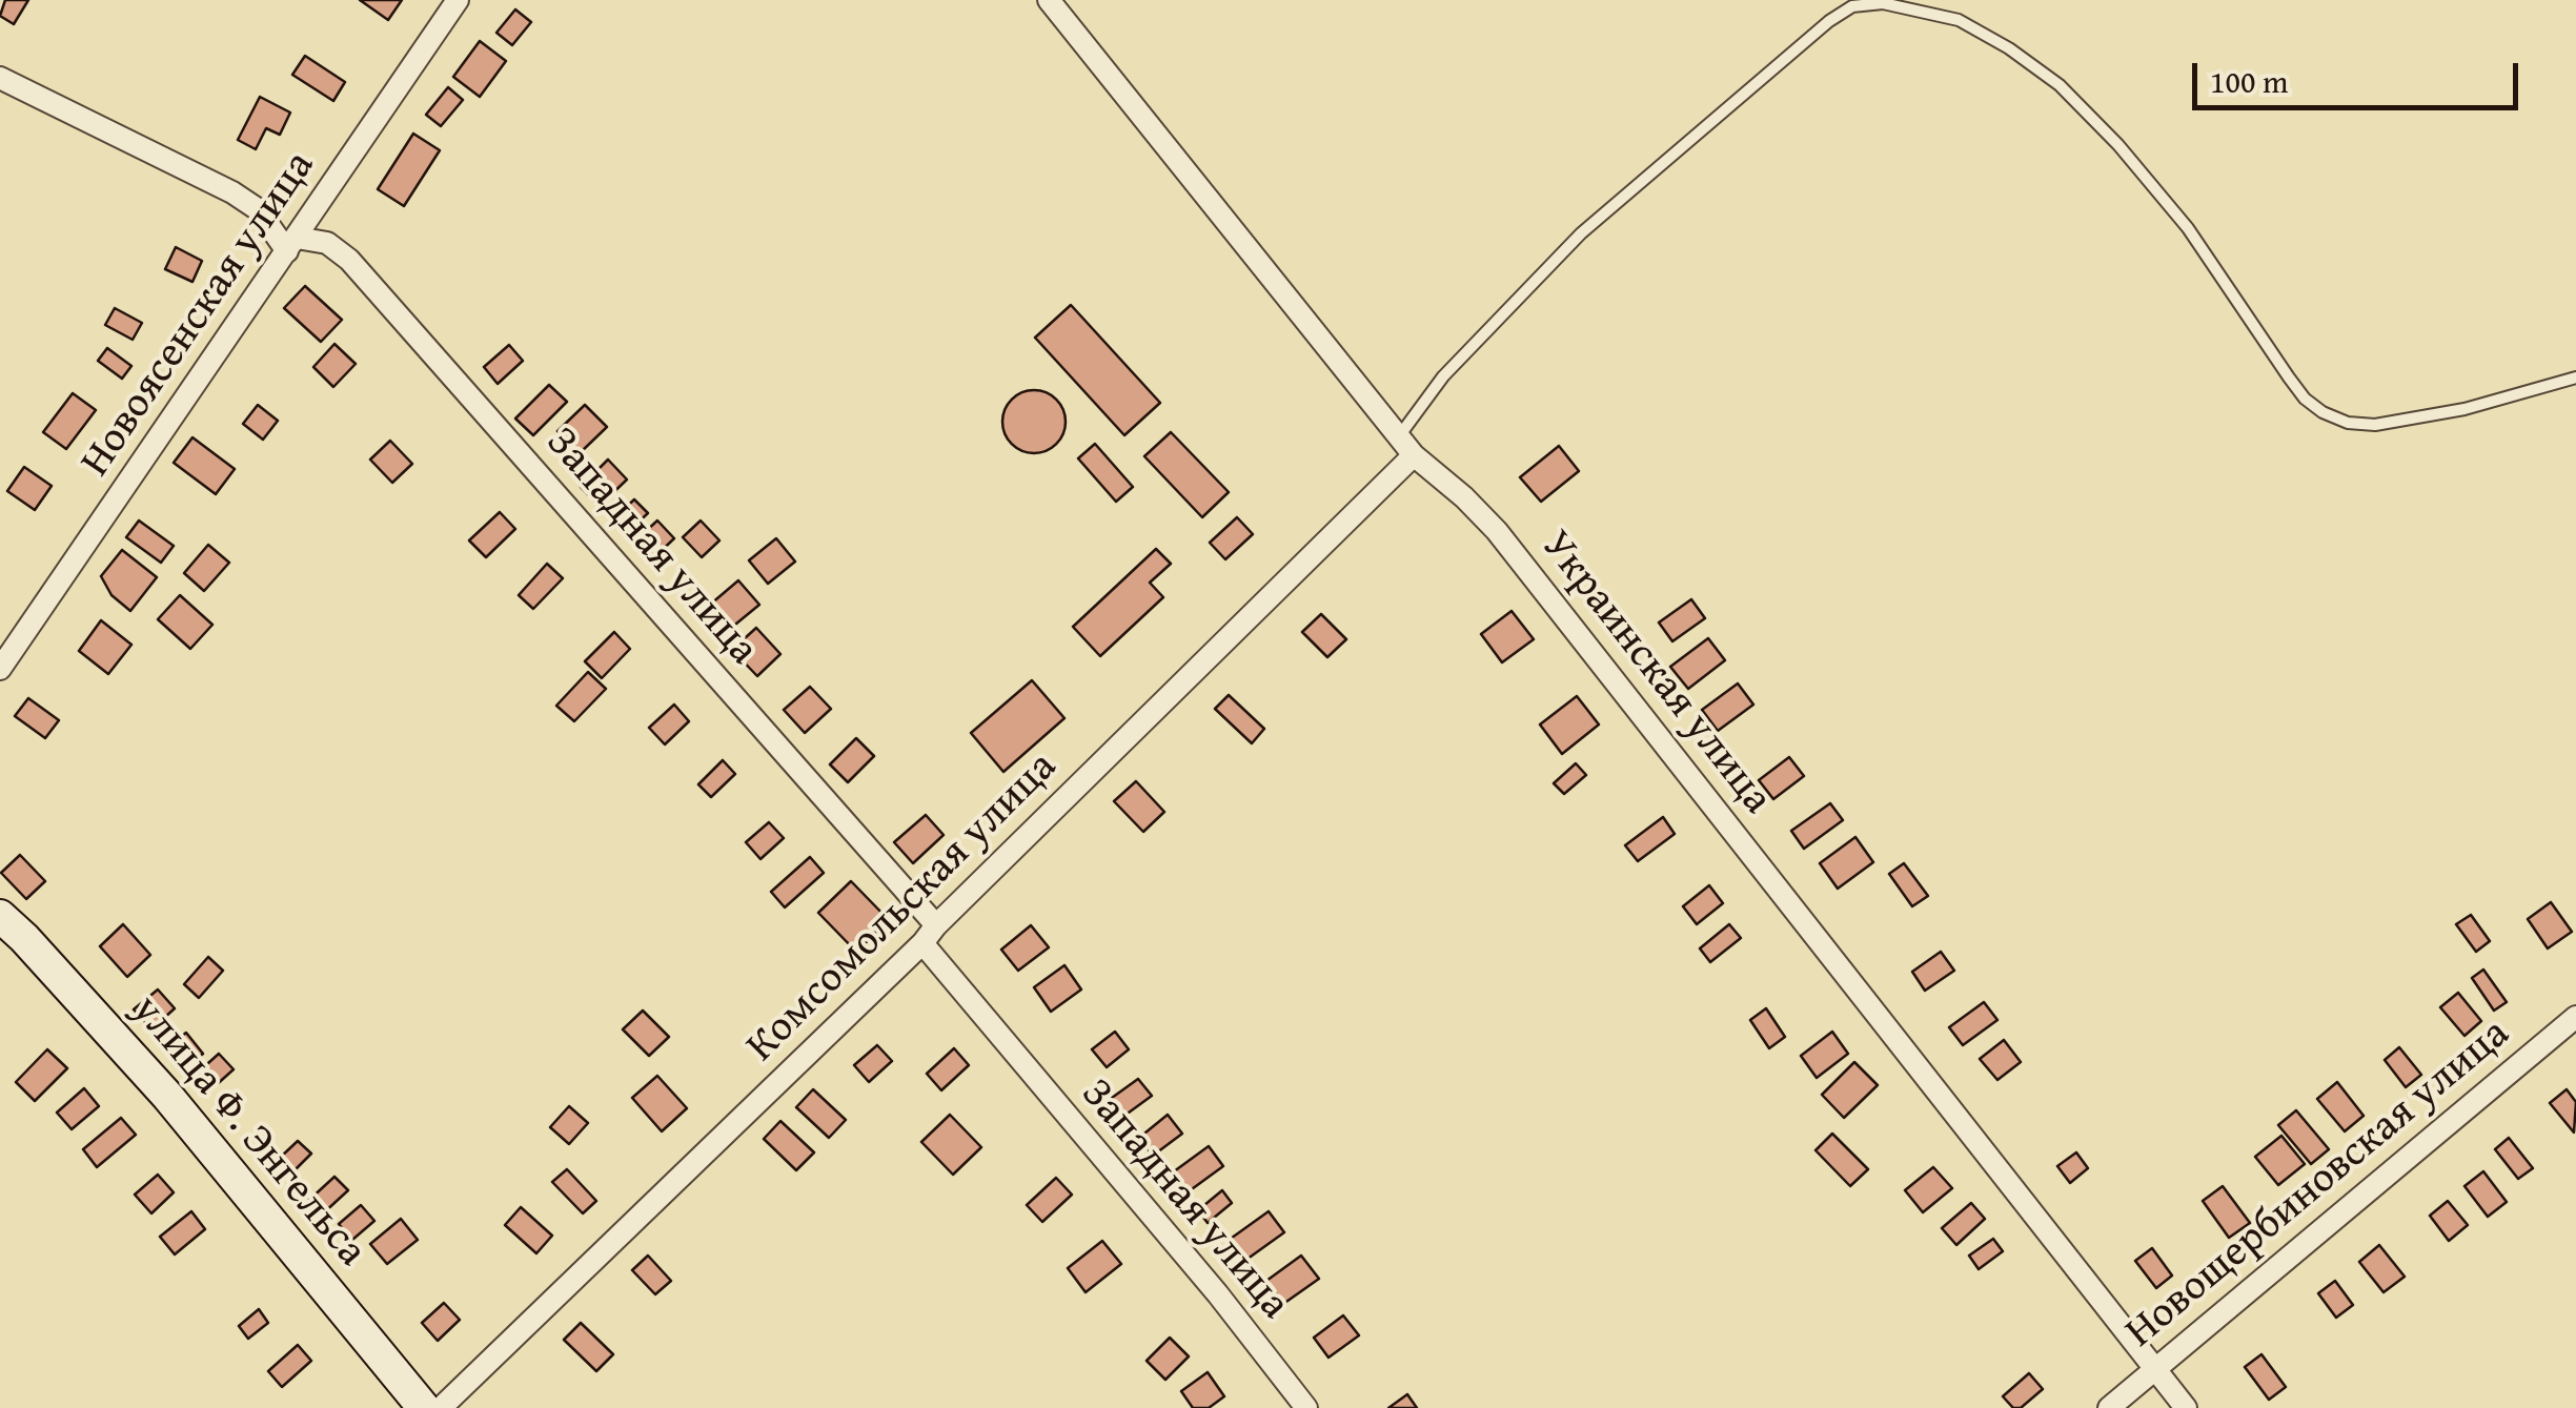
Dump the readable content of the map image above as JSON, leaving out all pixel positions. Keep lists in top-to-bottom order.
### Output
{
  "streets": {
    "main road": ["улица Ф. Энгельса"],
    "street": [
      "Новоясенская улица",
      "Западная улица",
      "Украинская улица",
      "Комсомольская улица",
      "Новощербиновская улица"
    ]
  },
  "crossings": [
    ["Новоясенская улица", "Западная улица"],
    ["Западная улица", "Комсомольская улица"],
    ["Украинская улица", "Комсомольская улица"],
    ["Украинская улица", "Новощербиновская улица"]
  ],
  "scale_bar": "100 m"
}
